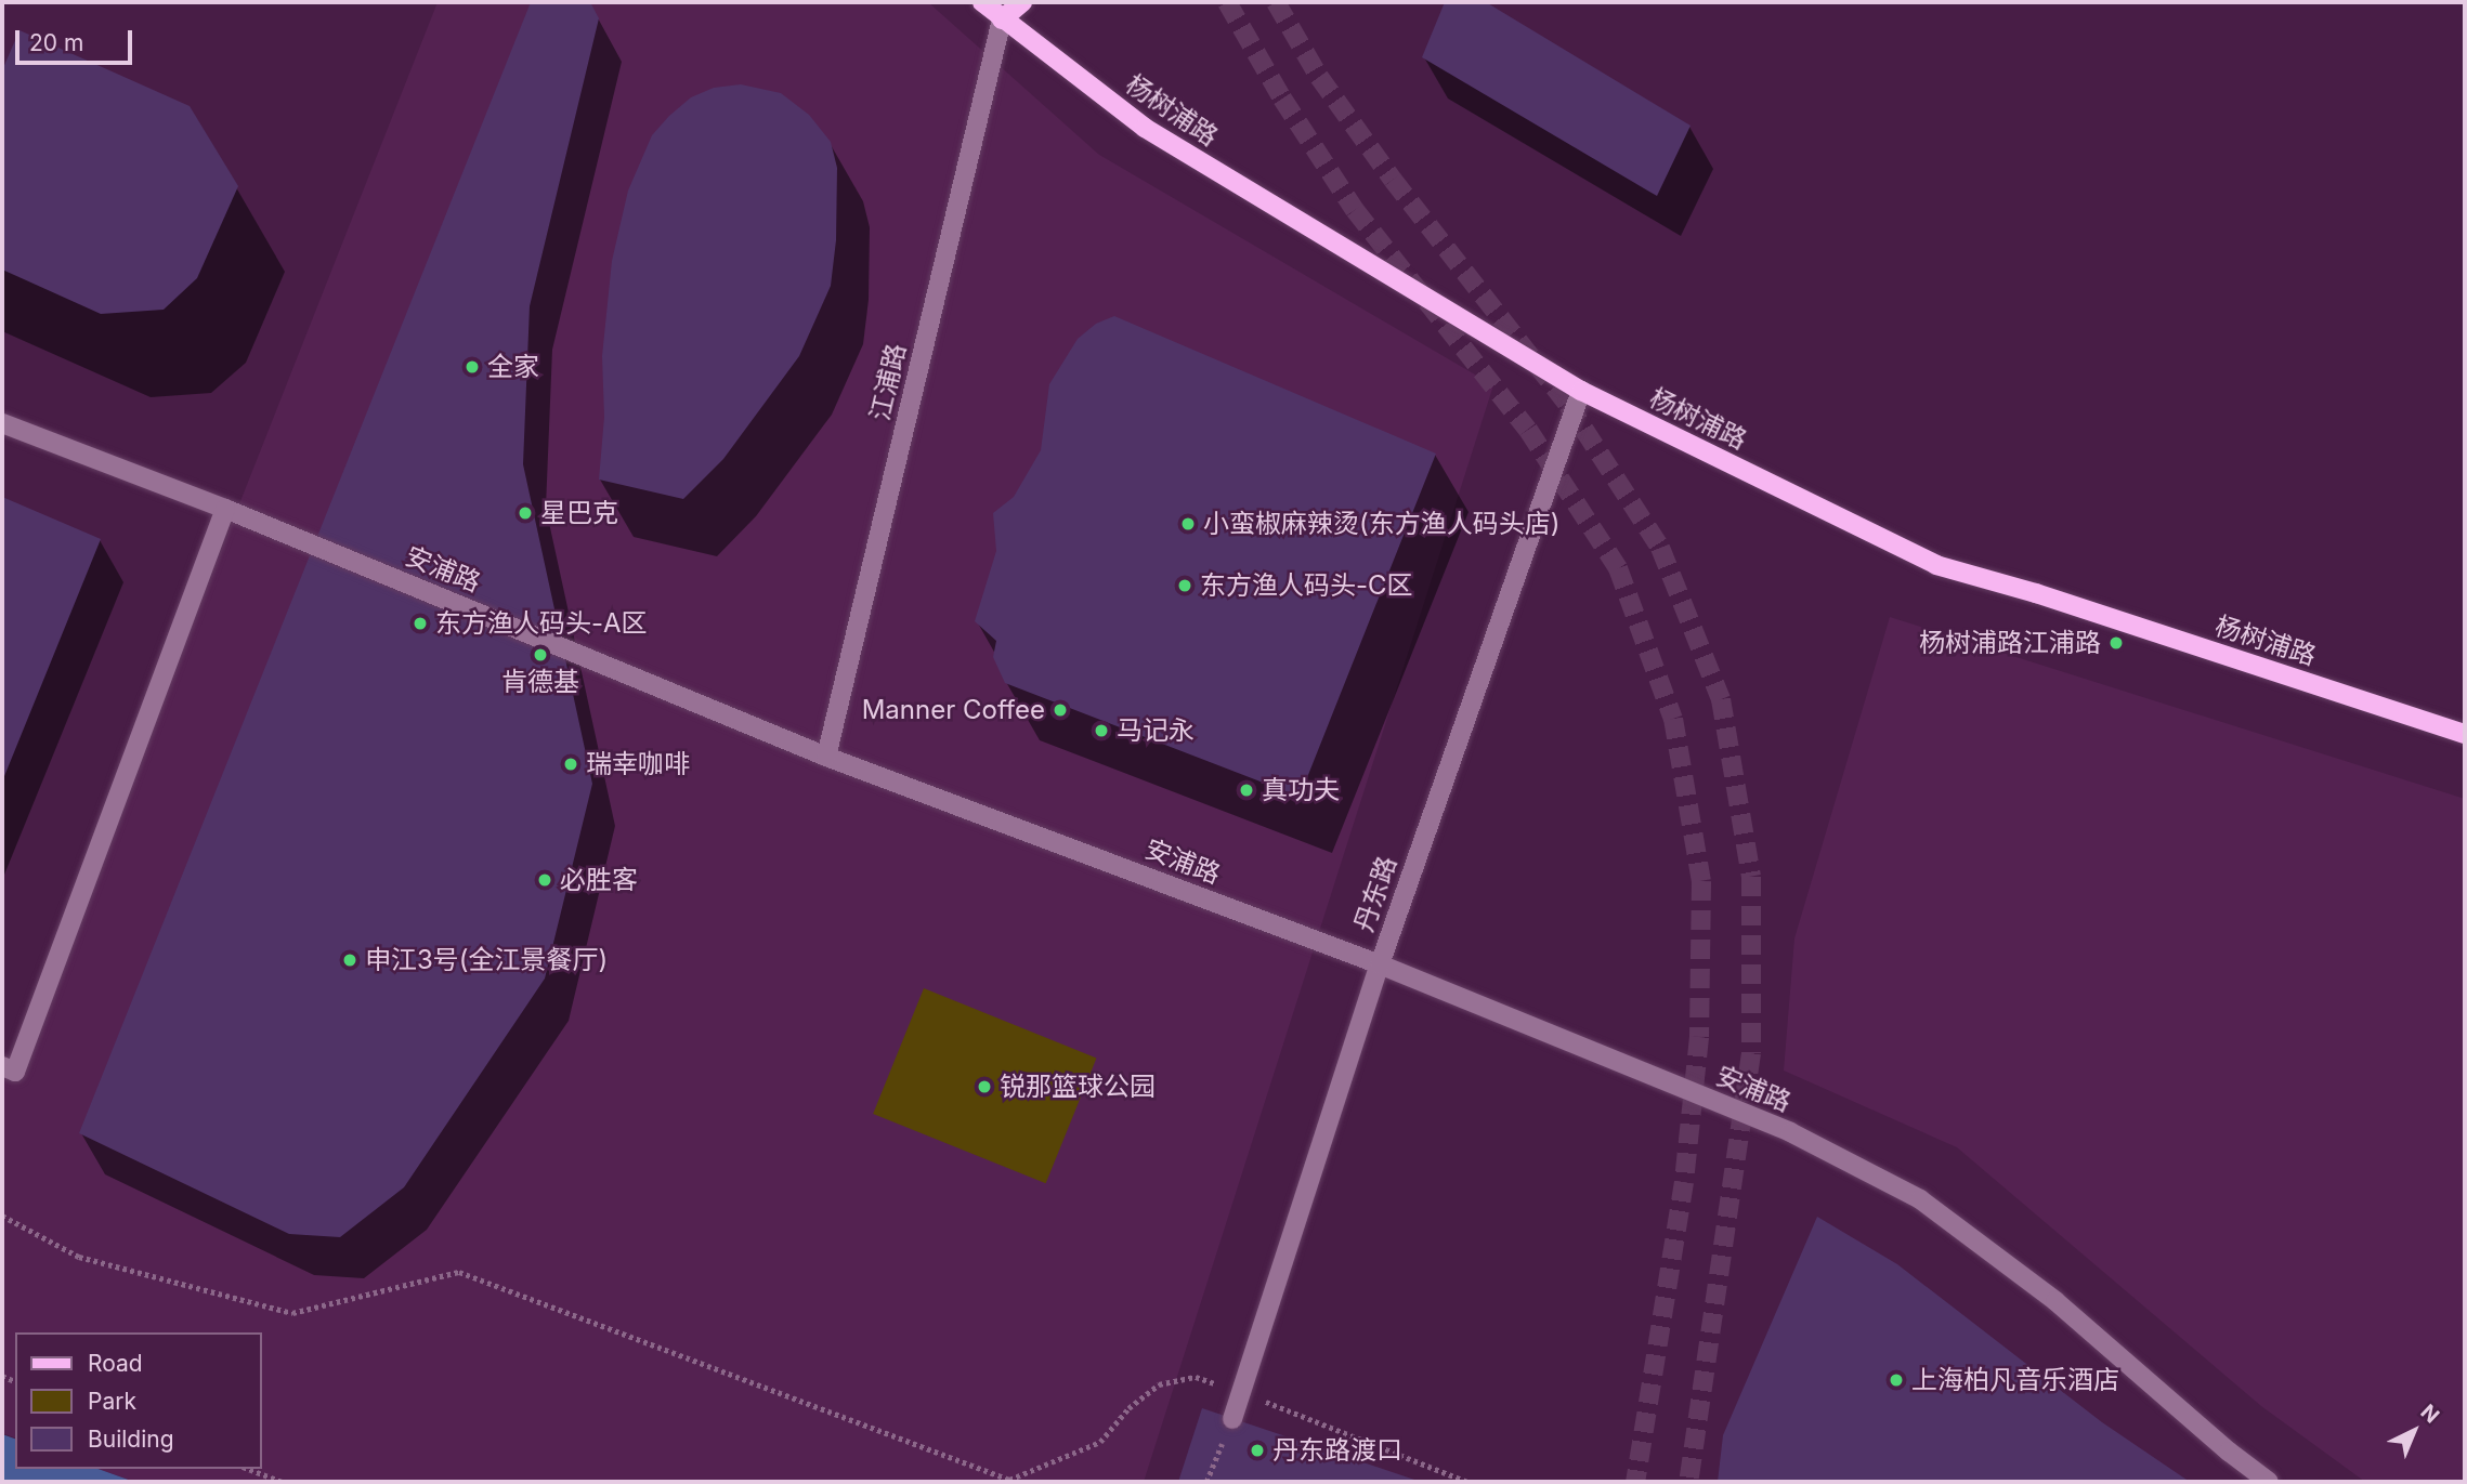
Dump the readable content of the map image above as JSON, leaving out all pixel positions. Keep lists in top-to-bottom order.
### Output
{
  "streets": {
    "main road": ["杨树浦路"],
    "street": ["江浦路", "安浦路", "丹东路"]
  },
  "crossings": [
    ["杨树浦路", "江浦路"],
    ["杨树浦路", "丹东路"],
    ["江浦路", "安浦路"],
    ["安浦路", "丹东路"]
  ],
  "places": [
    "全家",
    "星巴克",
    "小蛮椒麻辣烫(东方渔人码头店)",
    "东方渔人码头-C区",
    "东方渔人码头-A区",
    "杨树浦路江浦路",
    "肯德基",
    "Manner Coffee",
    "马记永",
    "瑞幸咖啡",
    "真功夫",
    "必胜客",
    "申江3号(全江景餐厅)",
    "锐那篮球公园",
    "上海柏凡音乐酒店",
    "丹东路渡口"
  ],
  "legend": ["Road", "Park", "Building"],
  "scale_bar": "20 m",
  "north": "top right"
}
